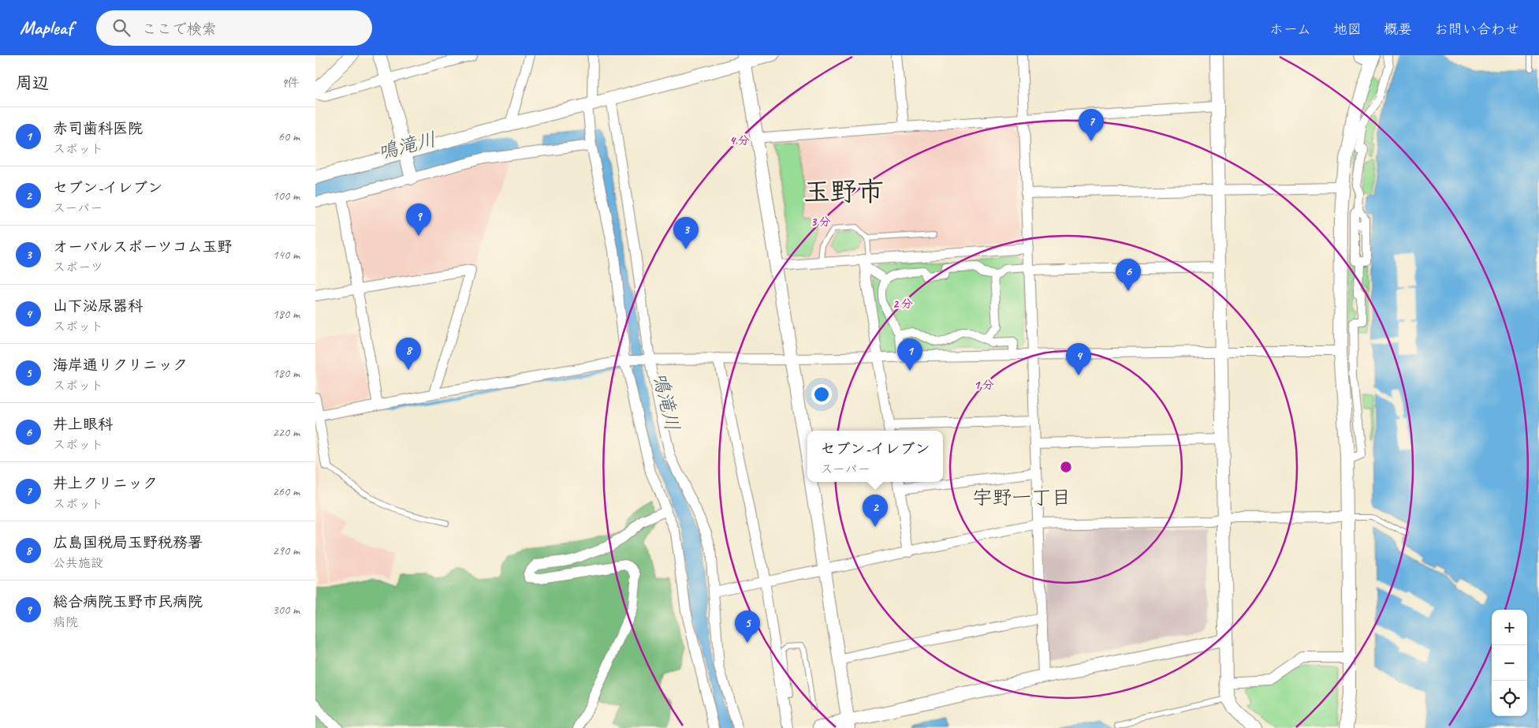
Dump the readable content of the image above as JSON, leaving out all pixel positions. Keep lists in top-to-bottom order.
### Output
{
  "districts": ["玉野市", "宇野一丁目"],
  "water": ["鳴滝川"],
  "page": {
    "header": "Mapleaf",
    "search": "ここで検索",
    "nav": [
      "ホーム",
      "地図",
      "概要",
      "お問い合わせ"
    ],
    "heading": ["周辺", "9件"],
    "list": [
      {
        "mark": "1",
        "name": "赤司歯科医院",
        "note": "スポット",
        "value": "60 m"
      },
      {
        "mark": "2",
        "name": "セブン-イレブン",
        "note": "スーパー",
        "value": "100 m"
      },
      {
        "mark": "3",
        "name": "オーバルスポーツコム玉野",
        "note": "スポーツ",
        "value": "140 m"
      },
      {
        "mark": "4",
        "name": "山下泌尿器科",
        "note": "スポット",
        "value": "180 m"
      },
      {
        "mark": "5",
        "name": "海岸通りクリニック",
        "note": "スポット",
        "value": "180 m"
      },
      {
        "mark": "6",
        "name": "井上眼科",
        "note": "スポット",
        "value": "220 m"
      },
      {
        "mark": "7",
        "name": "井上クリニック",
        "note": "スポット",
        "value": "260 m"
      },
      {
        "mark": "8",
        "name": "広島国税局玉野税務署",
        "note": "公共施設",
        "value": "290 m"
      },
      {
        "mark": "9",
        "name": "総合病院玉野市民病院",
        "note": "病院",
        "value": "300 m"
      }
    ],
    "pins": [
      "7",
      "9",
      "3",
      "6",
      "8",
      "1",
      "4",
      "2",
      "5"
    ],
    "popup": ["セブン-イレブン", "スーパー"],
    "map_buttons": ["+", "−"]
  },
  "rings": [
    "4 分",
    "3 分",
    "2 分",
    "1 分"
  ]
}
